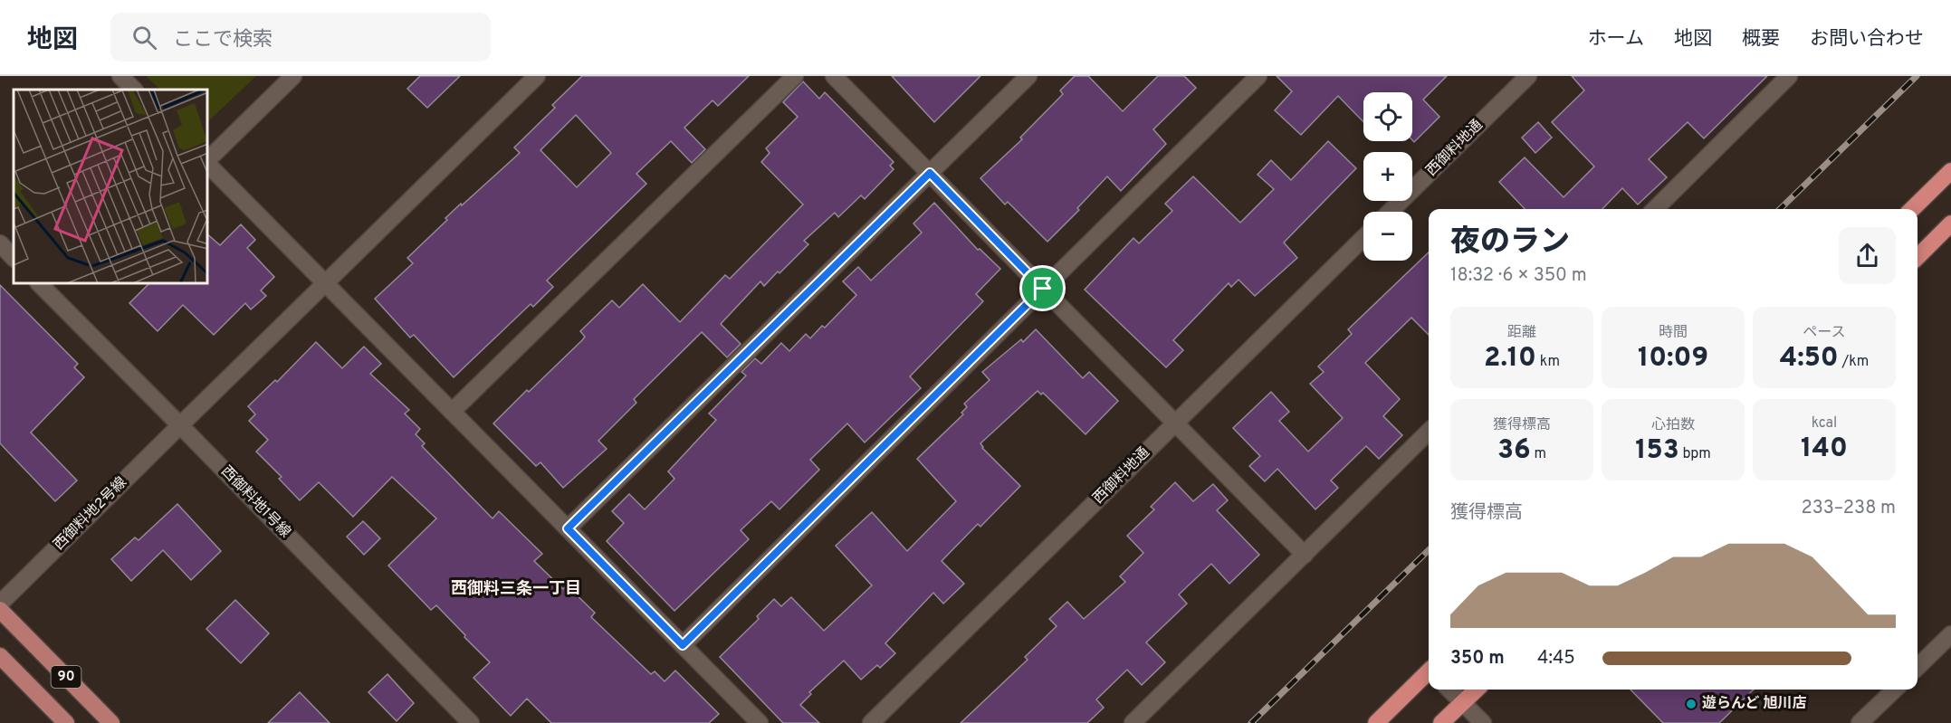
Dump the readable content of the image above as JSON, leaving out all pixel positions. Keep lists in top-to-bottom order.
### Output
{
  "streets": {
    "main road": ["90"],
    "street": ["西御料地通", "西御料地1号線", "西御料地2号線"]
  },
  "crossings": [
    ["西御料地1号線", "西御料地2号線"]
  ],
  "districts": ["西御料三条一丁目"],
  "places": ["遊らんど 旭川店"],
  "page": {
    "header": "地図",
    "search": "ここで検索",
    "nav": [
      "ホーム",
      "地図",
      "概要",
      "お問い合わせ"
    ],
    "map_buttons": ["+", "−"],
    "heading": ["夜のラン", "18:32 · 6 × 350 m"],
    "stats": [
      ["距離", "2.10 km"],
      ["時間", "10:09"],
      ["ペース", "4:50 /km"],
      ["獲得標高", "36 m"],
      ["心拍数", "153 bpm"],
      ["kcal", "140"]
    ],
    "chart": ["獲得標高", "233–238 m"],
    "list": [
      {
        "name": "350 m",
        "note": "4:45"
      }
    ]
  }
}
